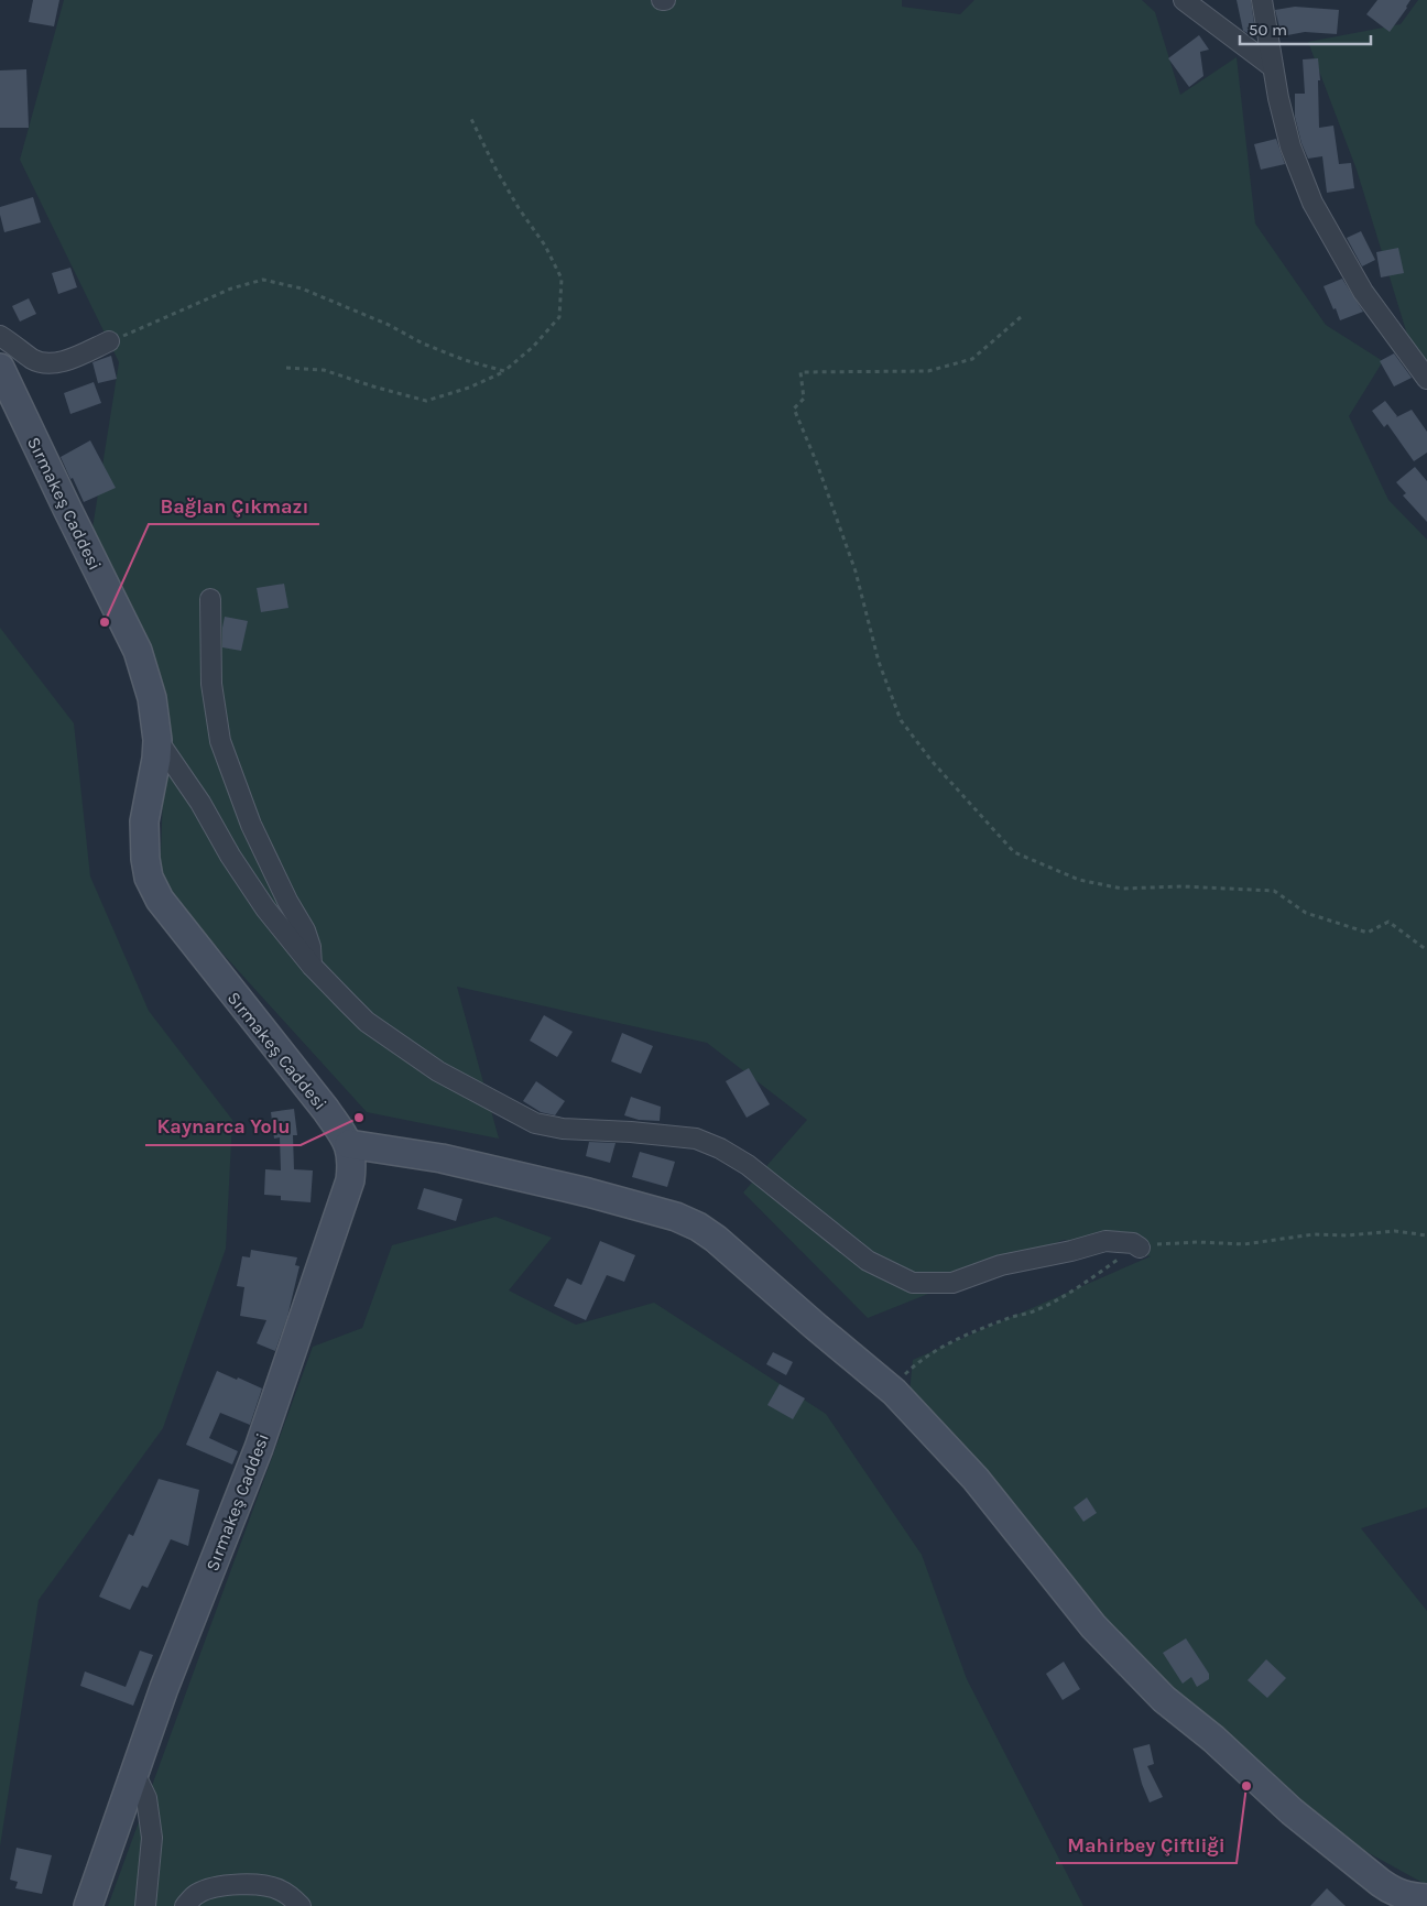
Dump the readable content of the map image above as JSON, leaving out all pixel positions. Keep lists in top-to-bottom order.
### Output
{
  "streets": {
    "main road": ["Sırmakeş Caddesi"]
  },
  "places": ["Bağlan Çıkmazı", "Kaynarca Yolu", "Mahirbey Çiftliği"],
  "scale_bar": "50 m"
}
